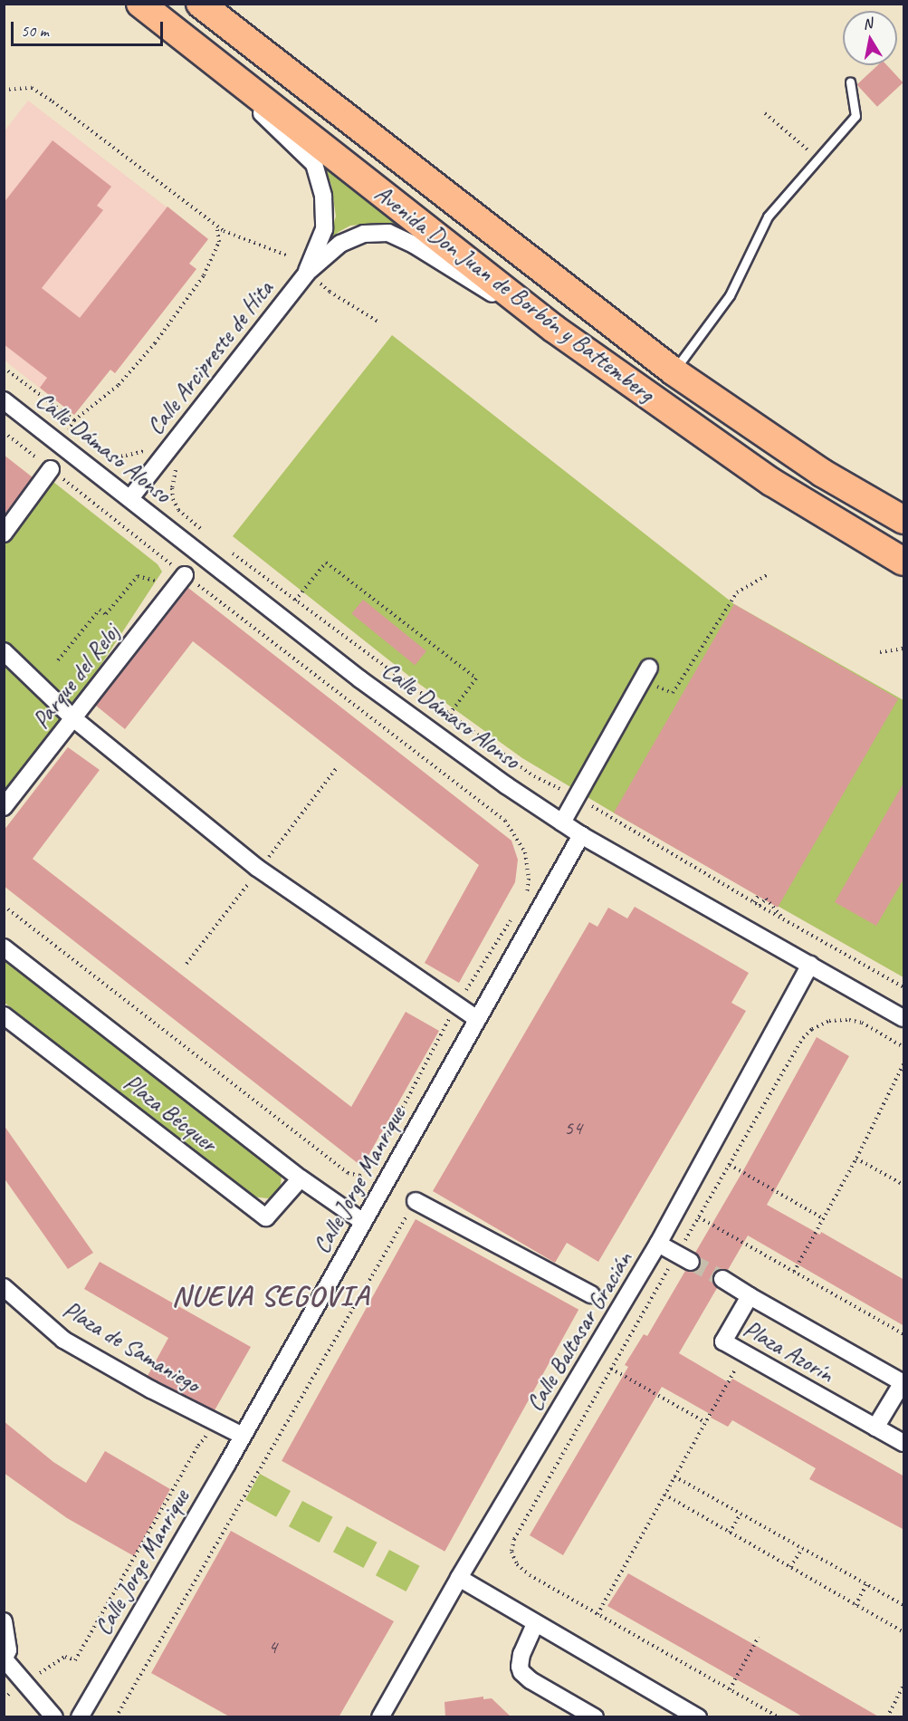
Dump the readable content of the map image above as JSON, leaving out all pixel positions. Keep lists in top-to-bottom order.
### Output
{
  "streets": {
    "main road": ["Avenida Don Juan de Borbón y Battemberg"],
    "street": [
      "Calle Arcipreste de Hita",
      "Calle Dámaso Alonso",
      "Parque del Reloj",
      "Plaza Bécquer",
      "Calle Jorge Manrique",
      "Calle Baltasar Gracián",
      "Plaza de Samaniego",
      "Plaza Azorín"
    ]
  },
  "crossings": [
    ["Avenida Don Juan de Borbón y Battemberg", "Calle Arcipreste de Hita"],
    ["Calle Arcipreste de Hita", "Calle Dámaso Alonso"],
    ["Calle Dámaso Alonso", "Calle Jorge Manrique"],
    ["Calle Dámaso Alonso", "Calle Baltasar Gracián"],
    ["Plaza Bécquer", "Calle Jorge Manrique"],
    ["Calle Jorge Manrique", "Plaza de Samaniego"]
  ],
  "districts": ["NUEVA SEGOVIA"],
  "house_numbers": ["54", "4"],
  "scale_bar": "50 m",
  "north": "top"
}
